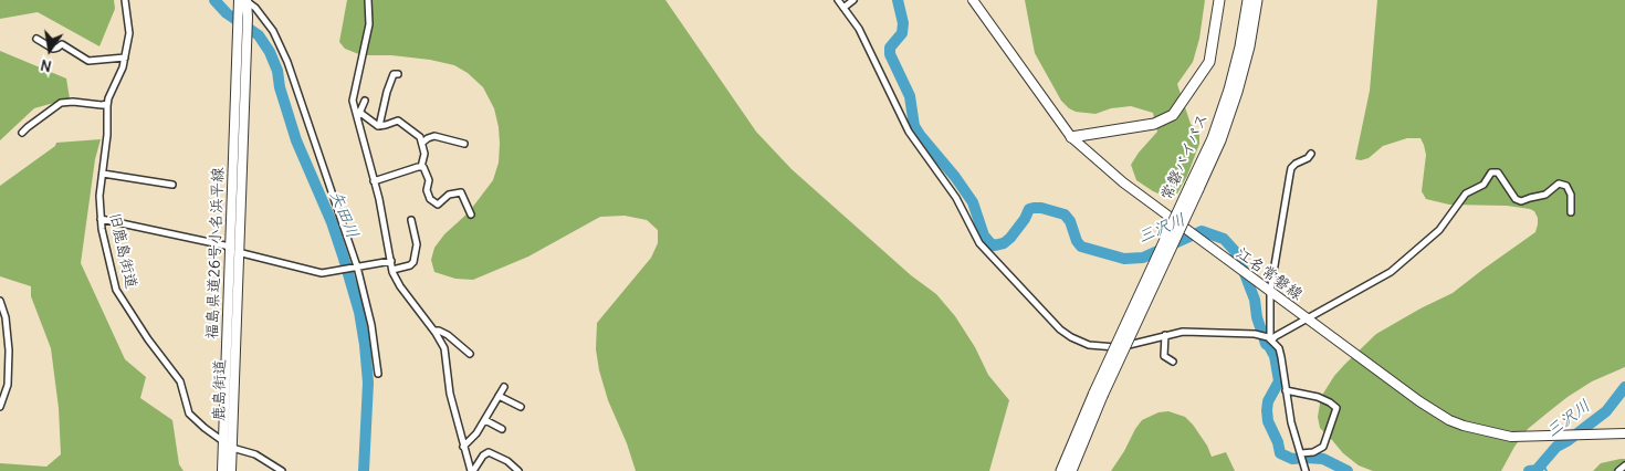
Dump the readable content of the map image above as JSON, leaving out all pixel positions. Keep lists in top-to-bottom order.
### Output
{
  "streets": {
    "highway": ["常磐バイパス"],
    "main road": ["福島県道26号小名浜平線", "江名常磐線", "鹿島街道"],
    "street": ["旧鹿島街道"]
  },
  "crossings": [
    ["旧鹿島街道", "福島県道26号小名浜平線"],
    ["旧鹿島街道", "鹿島街道"],
    ["福島県道26号小名浜平線", "鹿島街道"]
  ],
  "water": ["矢田川", "三沢川"],
  "north": "bottom"
}
